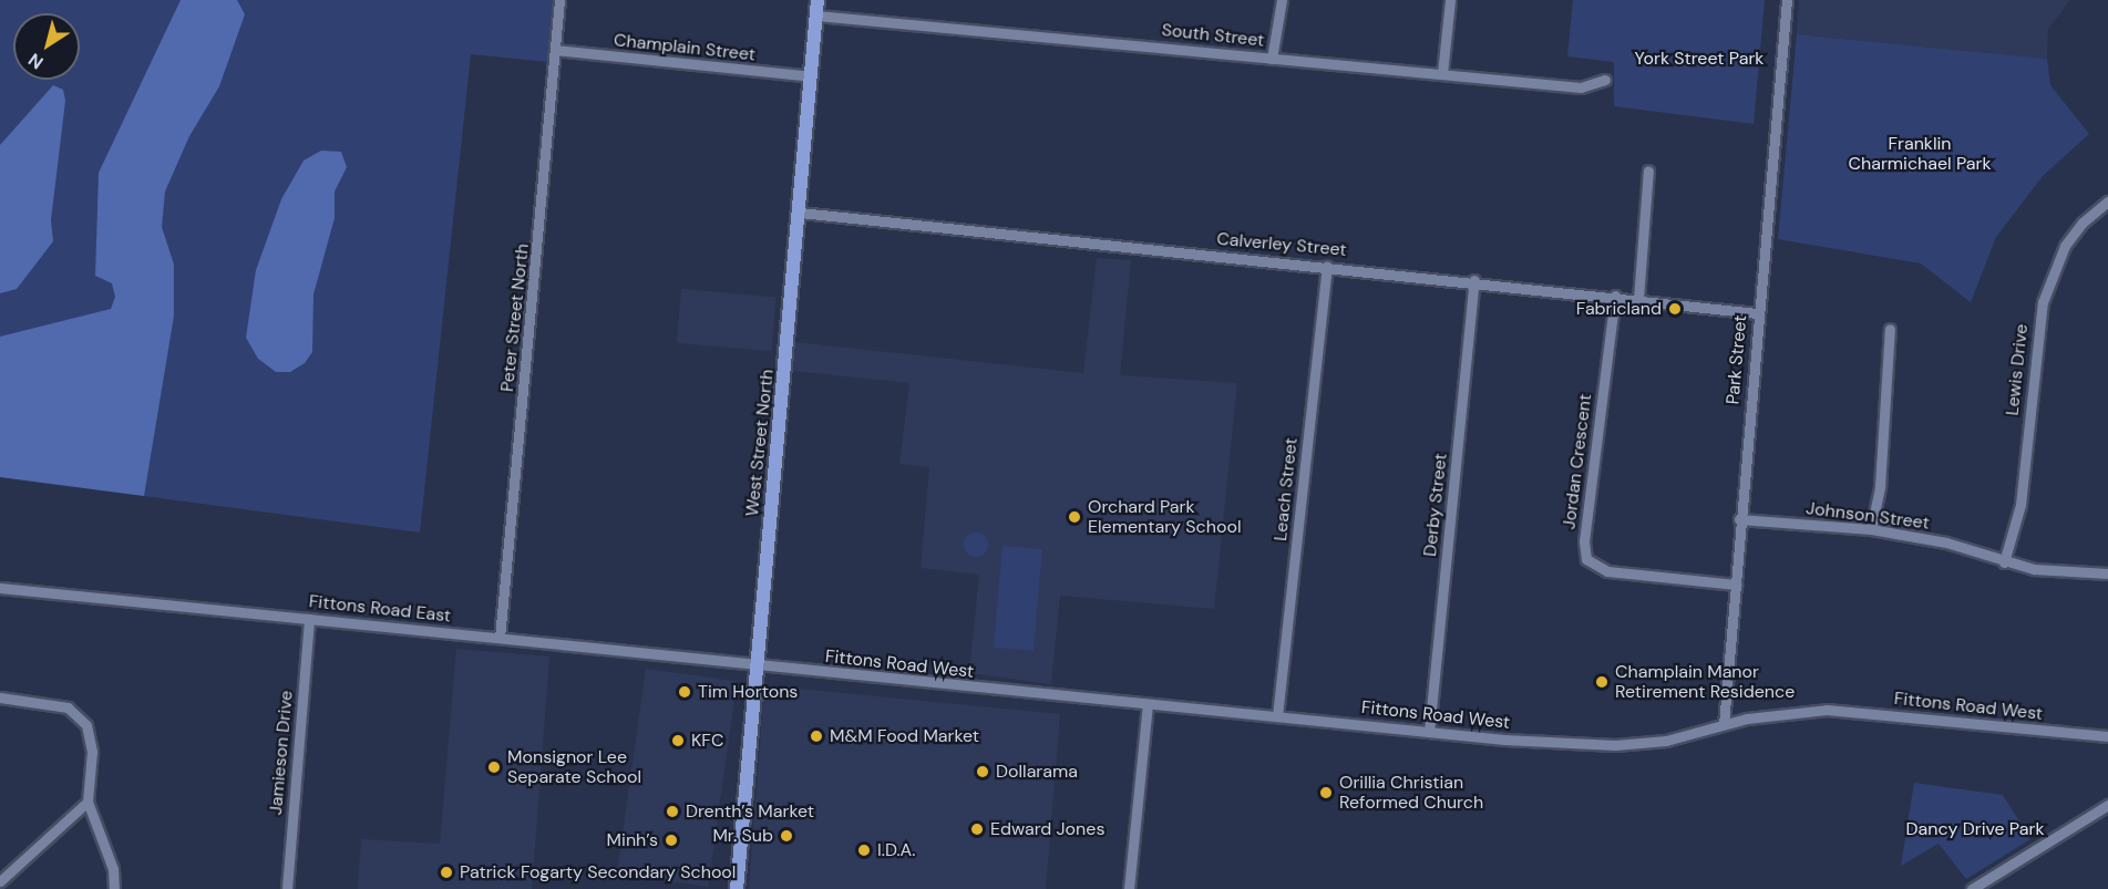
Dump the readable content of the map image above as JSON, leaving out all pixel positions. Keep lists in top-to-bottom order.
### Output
{
  "streets": {
    "main road": ["West Street North"],
    "street": [
      "South Street",
      "Champlain Street",
      "Calverley Street",
      "Peter Street North",
      "Park Street",
      "Lewis Drive",
      "Jordan Crescent",
      "Leach Street",
      "Derby Street",
      "Johnson Street",
      "Fittons Road East",
      "Fittons Road West",
      "Jamieson Drive"
    ]
  },
  "crossings": [
    ["South Street", "West Street North"],
    ["Champlain Street", "Peter Street North"],
    ["Champlain Street", "West Street North"],
    ["Calverley Street", "Park Street"],
    ["Calverley Street", "West Street North"],
    ["Calverley Street", "Jordan Crescent"],
    ["Calverley Street", "Leach Street"],
    ["Calverley Street", "Derby Street"],
    ["Peter Street North", "Fittons Road East"],
    ["Park Street", "Jordan Crescent"],
    ["Park Street", "Johnson Street"],
    ["Park Street", "Fittons Road West"],
    ["Lewis Drive", "Johnson Street"],
    ["West Street North", "Fittons Road East"],
    ["West Street North", "Fittons Road West"],
    ["Leach Street", "Fittons Road West"],
    ["Derby Street", "Fittons Road West"],
    ["Fittons Road East", "Fittons Road West"],
    ["Fittons Road East", "Jamieson Drive"]
  ],
  "parks": ["York Street Park", "Franklin Charmichael Park", "Dancy Drive Park"],
  "places": [
    "Fabricland",
    "Orchard Park Elementary School",
    "Champlain Manor Retirement Residence",
    "Tim Hortons",
    "M&M Food Market",
    "KFC",
    "Monsignor Lee Separate School",
    "Dollarama",
    "Orillia Christian Reformed Church",
    "Drenth’s Market",
    "Edward Jones",
    "Mr. Sub",
    "Minh’s",
    "I.D.A.",
    "Patrick Fogarty Secondary School"
  ],
  "north": "bottom left"
}
